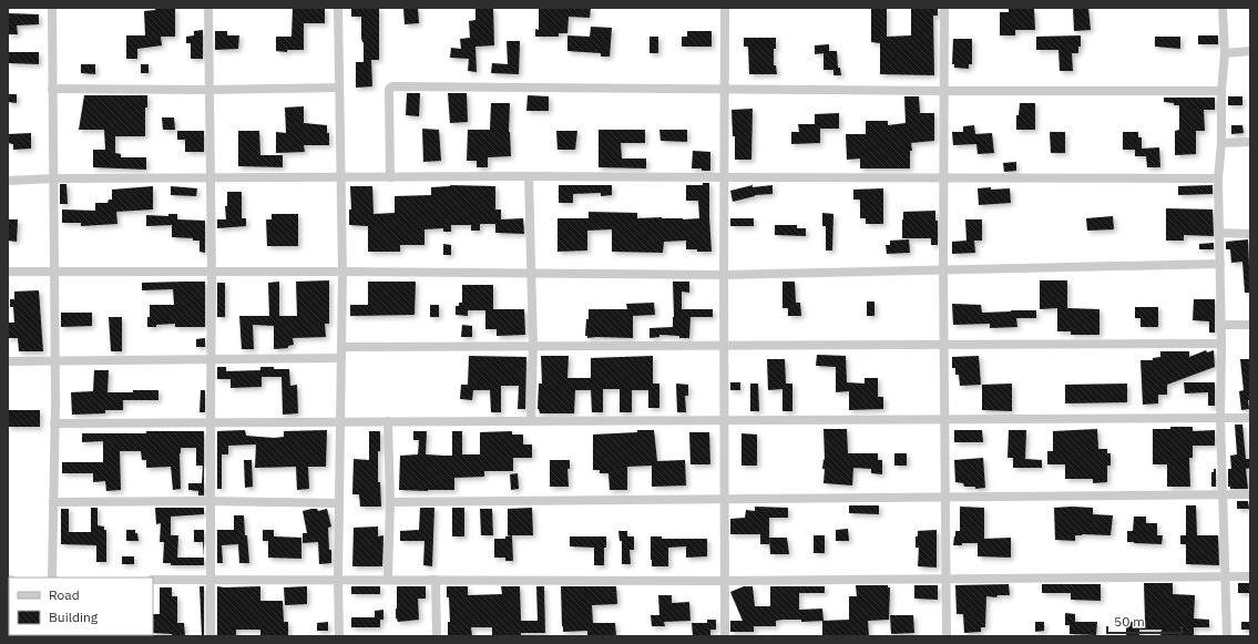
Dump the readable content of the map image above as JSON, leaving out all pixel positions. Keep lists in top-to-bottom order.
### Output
{
  "legend": ["Road", "Building"],
  "scale_bar": "50 m"
}
